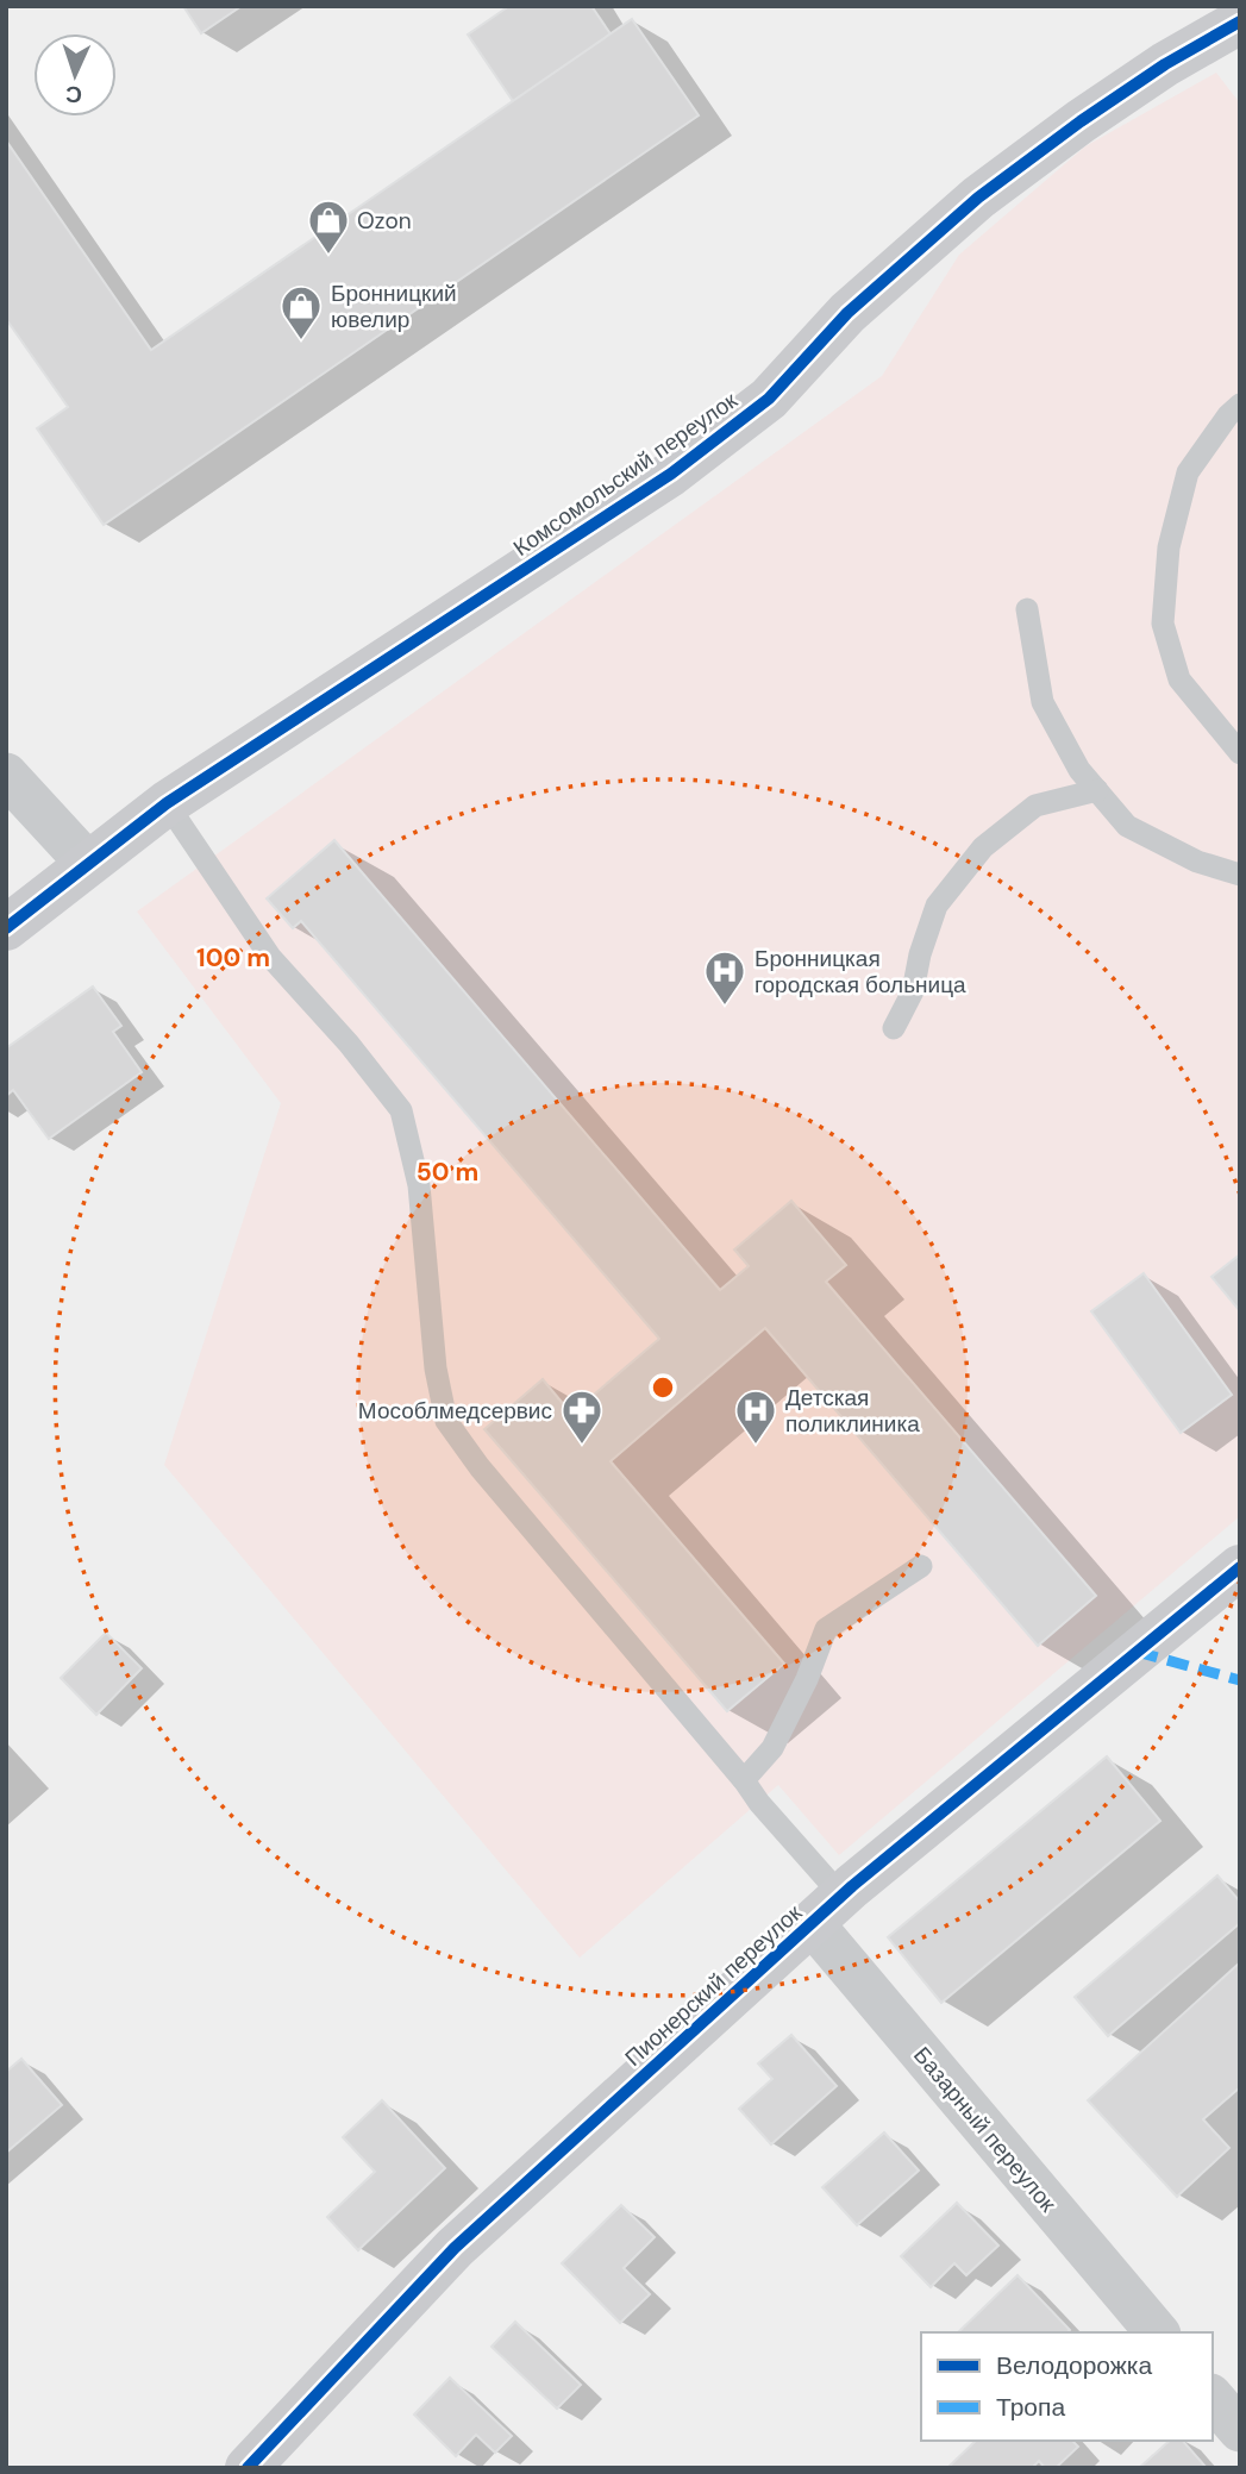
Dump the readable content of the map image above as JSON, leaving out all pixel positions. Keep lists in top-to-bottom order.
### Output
{
  "streets": {
    "street": ["Комсомольский переулок", "Пионерский переулок", "Базарный переулок"]
  },
  "crossings": [
    ["Пионерский переулок", "Базарный переулок"]
  ],
  "places": {
    "shop": ["Ozon", "Бронницкий ювелир"],
    "hospital": ["Бронницкая городская больница", "Детская поликлиника"],
    "pharmacy": ["Мособлмедсервис"]
  },
  "legend": ["Велодорожка", "Тропа"],
  "north": "bottom",
  "rings": ["100 m", "50 m"]
}
